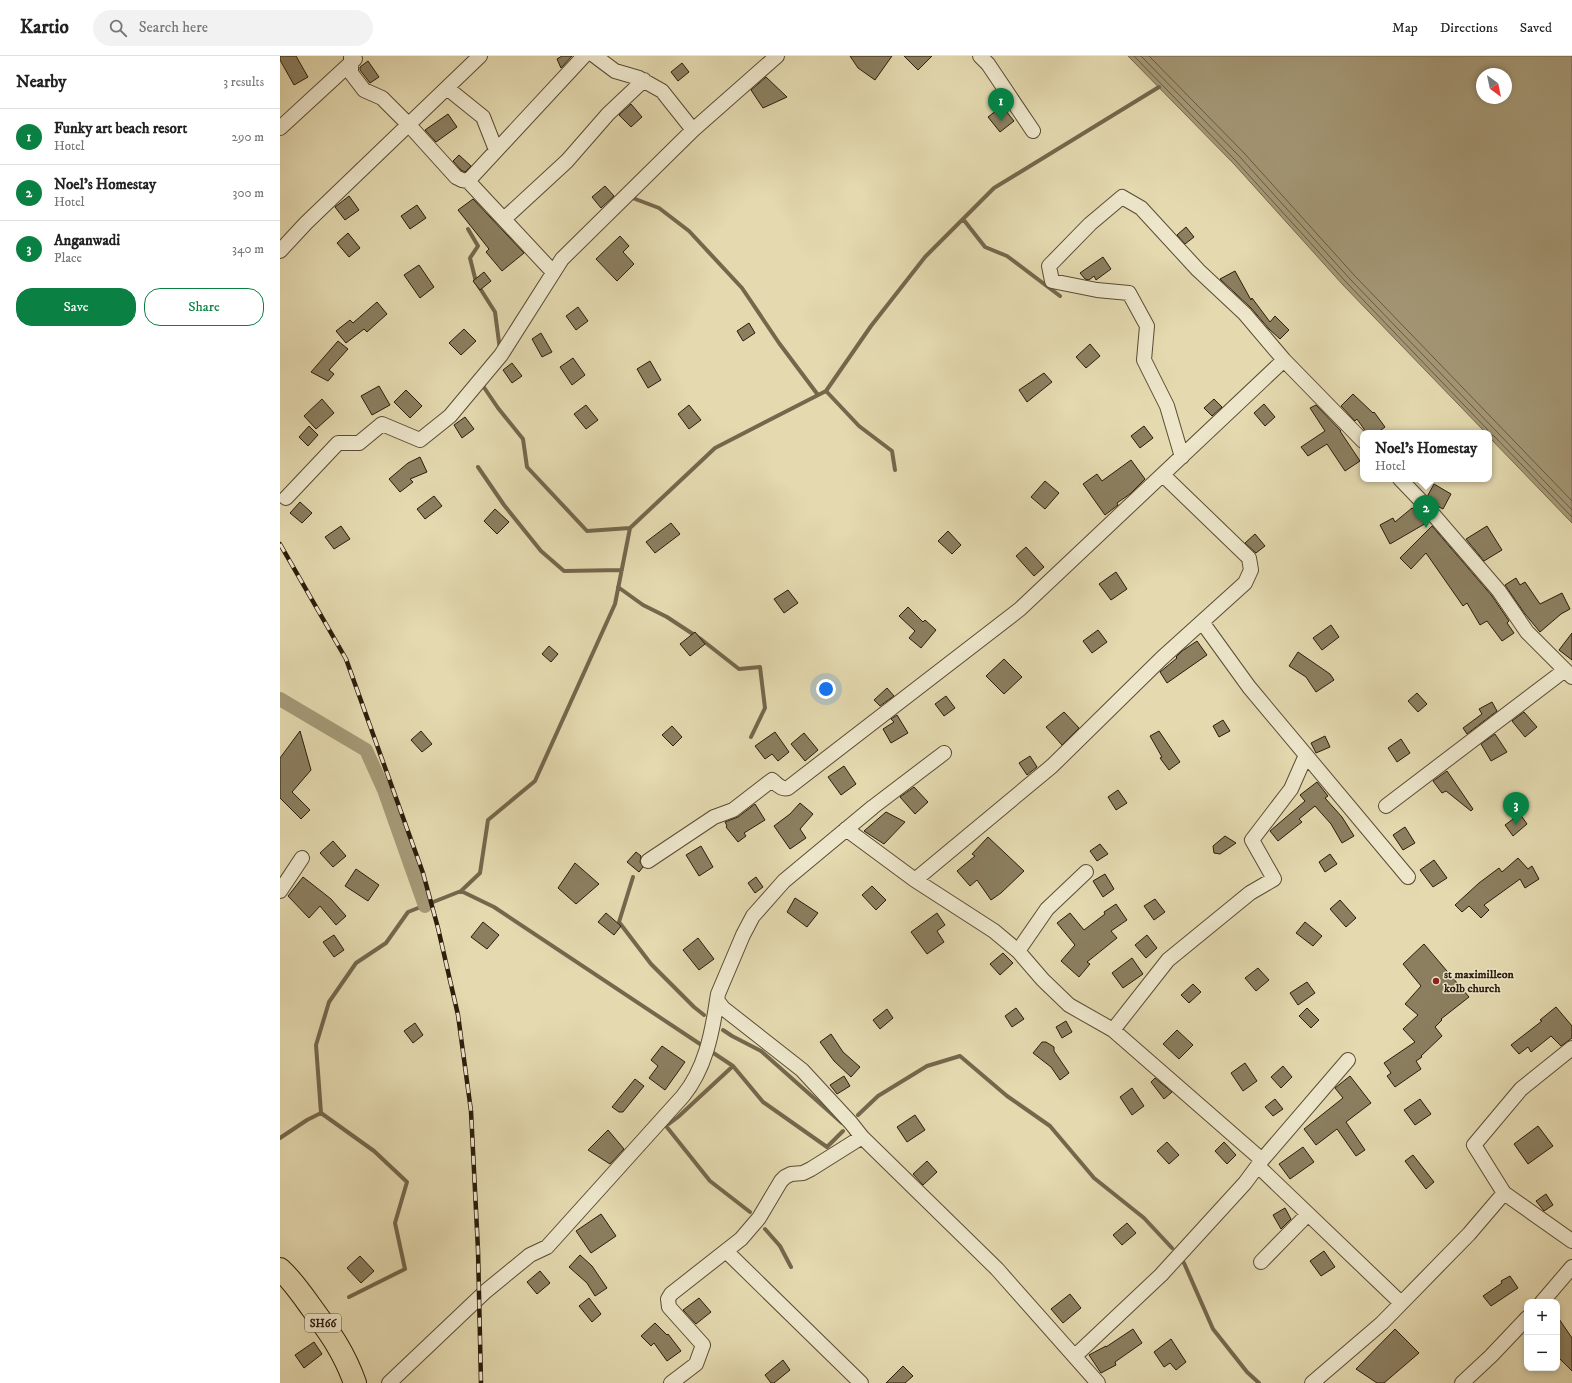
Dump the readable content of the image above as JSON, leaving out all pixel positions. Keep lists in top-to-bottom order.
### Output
{
  "streets": {
    "main road": ["SH66"]
  },
  "places": ["st maximilleon kolb church"],
  "north": "bottom right",
  "page": {
    "header": "Kartio",
    "search": "Search here",
    "nav": ["Map", "Directions", "Saved"],
    "heading": ["Nearby", "3 results"],
    "pins": ["1", "2", "3"],
    "list": [
      {
        "mark": "1",
        "name": "Funky art beach resort",
        "note": "Hotel",
        "value": "290 m"
      },
      {
        "mark": "2",
        "name": "Noel's Homestay",
        "note": "Hotel",
        "value": "300 m"
      },
      {
        "mark": "3",
        "name": "Anganwadi",
        "note": "Place",
        "value": "340 m"
      }
    ],
    "buttons": ["Save", "Share"],
    "popup": ["Noel's Homestay", "Hotel"],
    "map_buttons": ["+", "−"]
  }
}
